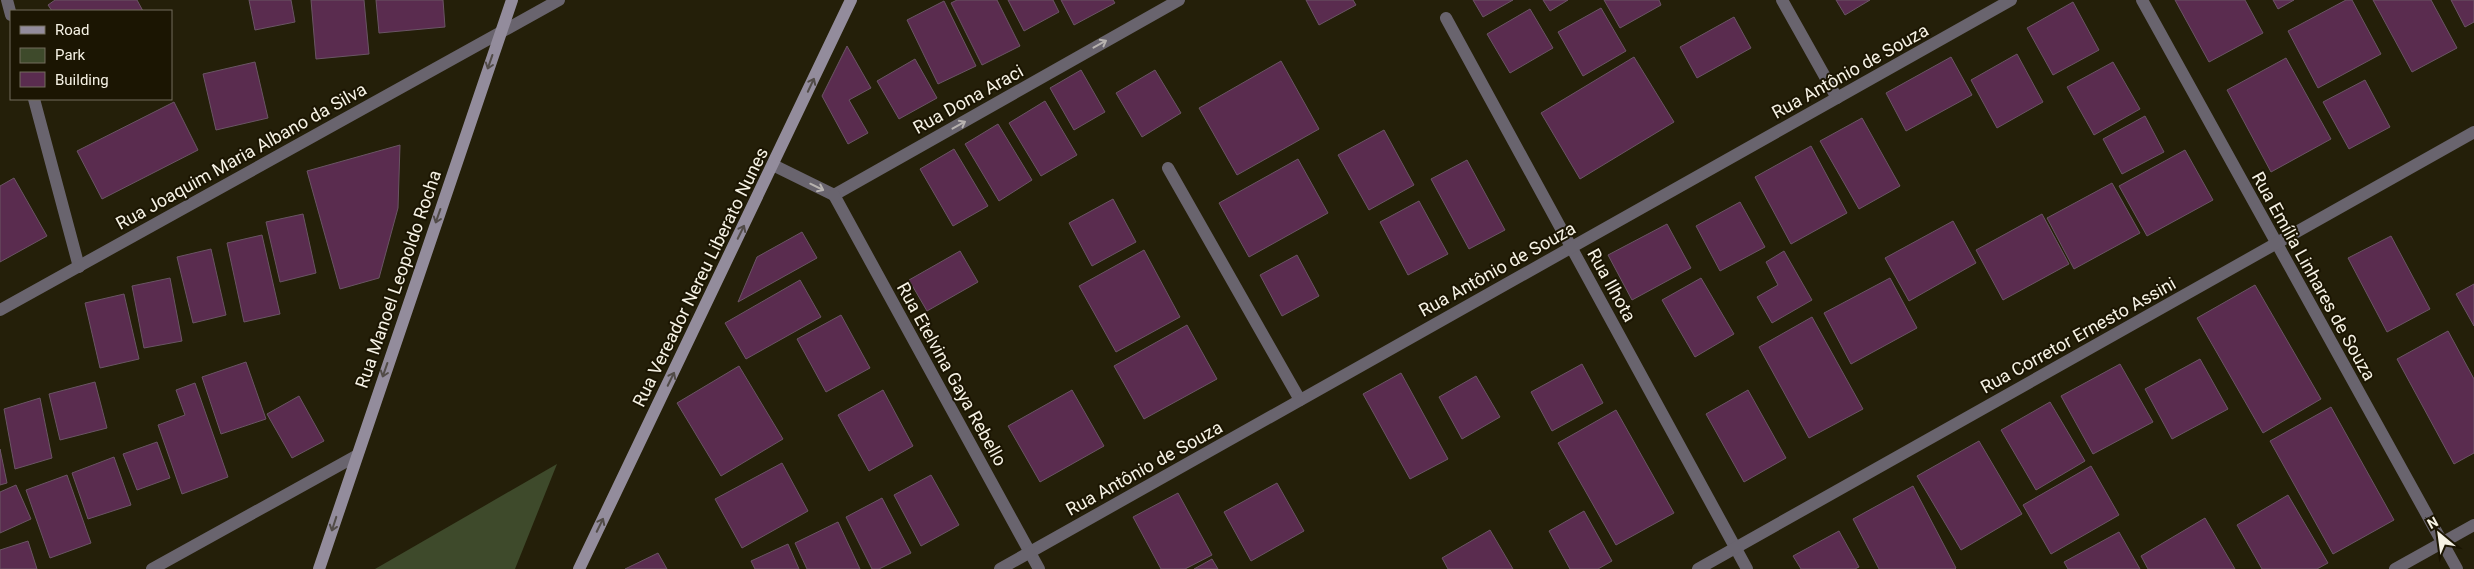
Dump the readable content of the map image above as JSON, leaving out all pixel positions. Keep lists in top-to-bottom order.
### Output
{
  "streets": {
    "main road": ["Rua Vereador Nereu Liberato Nunes", "Rua Manoel Leopoldo Rocha"],
    "street": [
      "Rua Antônio de Souza",
      "Rua Dona Araci",
      "Rua Joaquim Maria Albano da Silva",
      "Rua Emília Linhares de Souza",
      "Rua Ilhota",
      "Rua Corretor Ernesto Assini",
      "Rua Etelvina Gaya Rebello"
    ]
  },
  "crossings": [
    ["Rua Antônio de Souza", "Rua Ilhota"],
    ["Rua Antônio de Souza", "Rua Etelvina Gaya Rebello"],
    ["Rua Dona Araci", "Rua Etelvina Gaya Rebello"],
    ["Rua Joaquim Maria Albano da Silva", "Rua Manoel Leopoldo Rocha"],
    ["Rua Emília Linhares de Souza", "Rua Corretor Ernesto Assini"],
    ["Rua Ilhota", "Rua Corretor Ernesto Assini"]
  ],
  "one_way": ["Rua Dona Araci", "Rua Vereador Nereu Liberato Nunes", "Rua Manoel Leopoldo Rocha"],
  "legend": ["Road", "Park", "Building"],
  "north": "top left"
}
